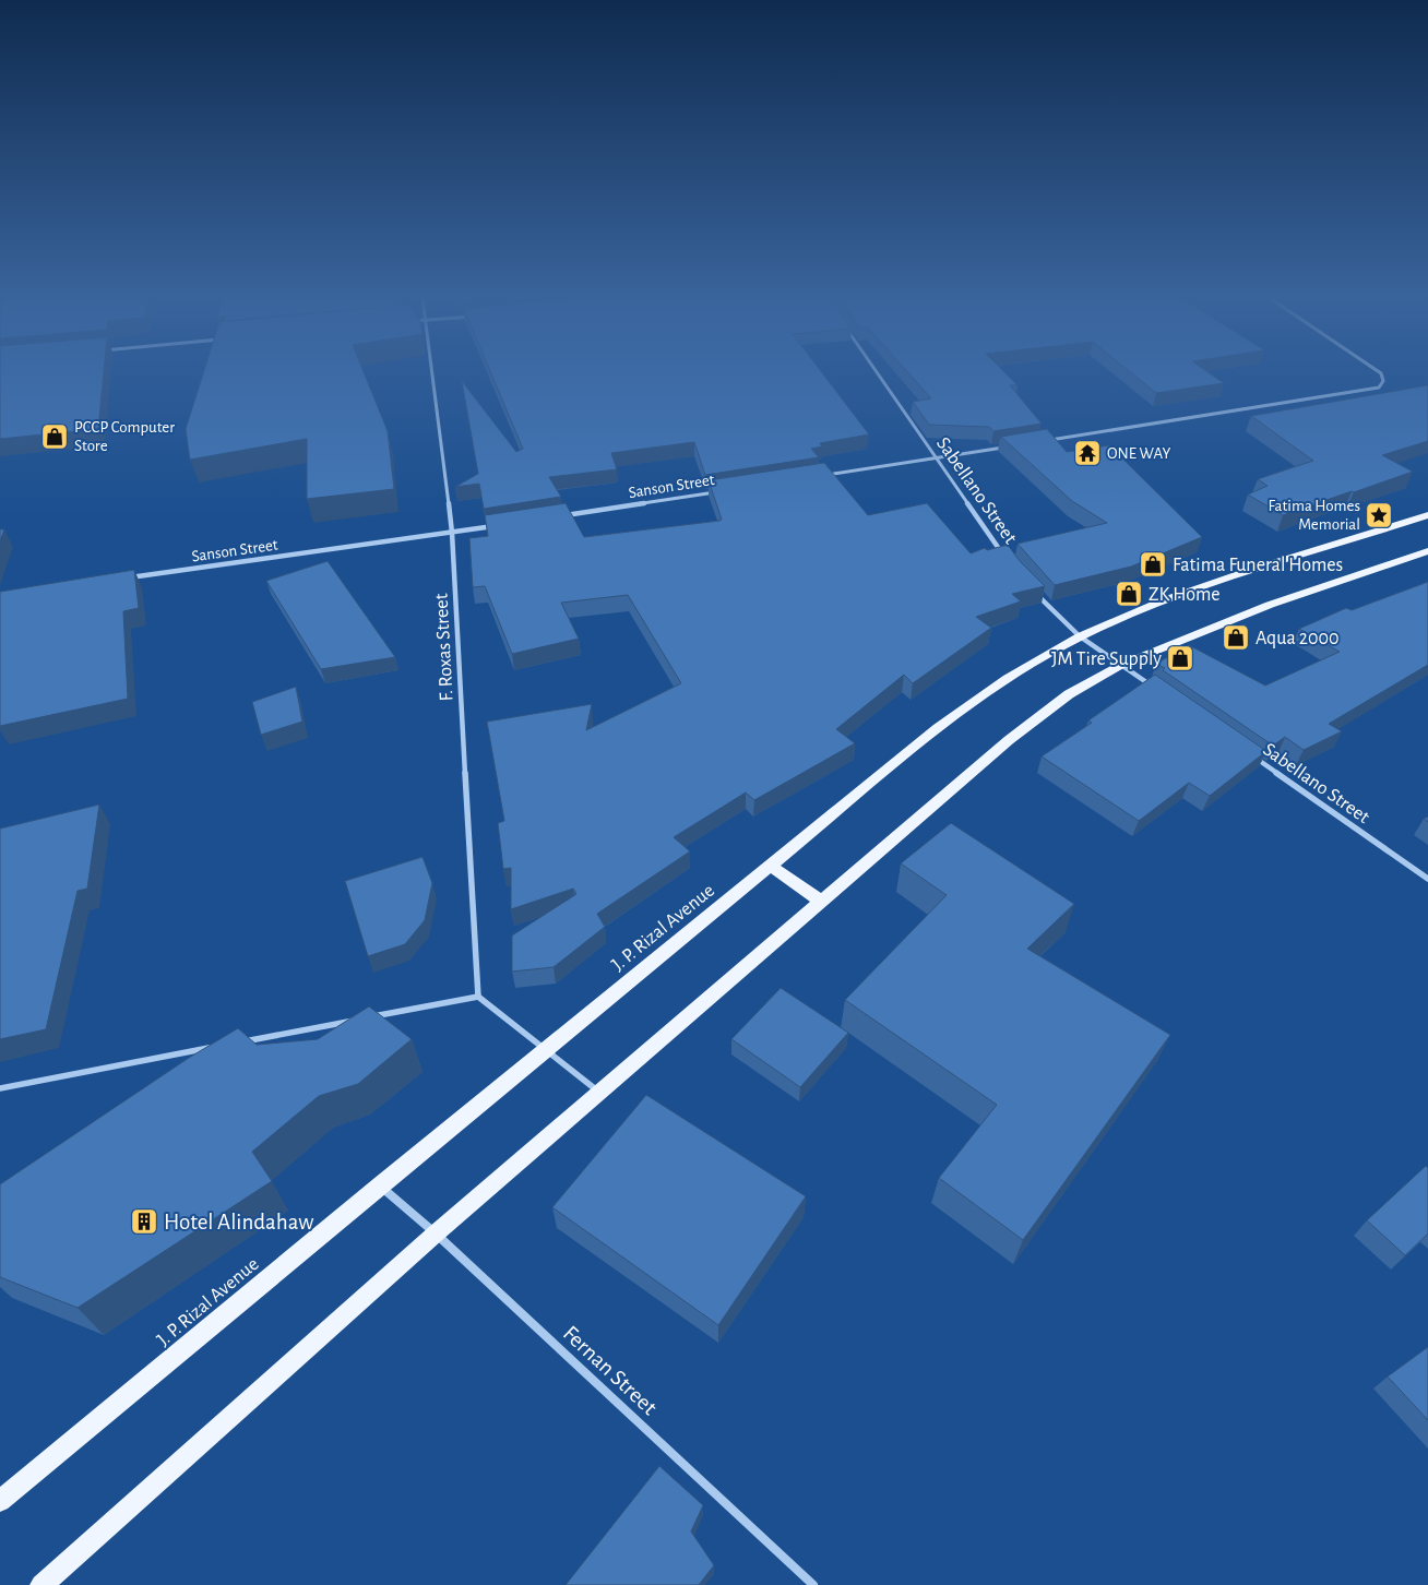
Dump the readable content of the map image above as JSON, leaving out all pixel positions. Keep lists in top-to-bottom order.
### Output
{
  "streets": {
    "main road": ["J. P. Rizal Avenue"],
    "street": [
      "Sanson Street",
      "Sabellano Street",
      "F. Roxas Street",
      "Fernan Street"
    ]
  },
  "crossings": [
    ["Sanson Street", "F. Roxas Street"],
    ["J. P. Rizal Avenue", "Fernan Street"]
  ],
  "places": {
    "shop": [
      "PCCP Computer Store",
      "Fatima Funeral Homes",
      "ZK Home",
      "Aqua 2000",
      "JM Tire Supply"
    ],
    "temple": ["ONE WAY"],
    "place": ["Fatima Homes Memorial"],
    "building": ["Hotel Alindahaw"]
  }
}
